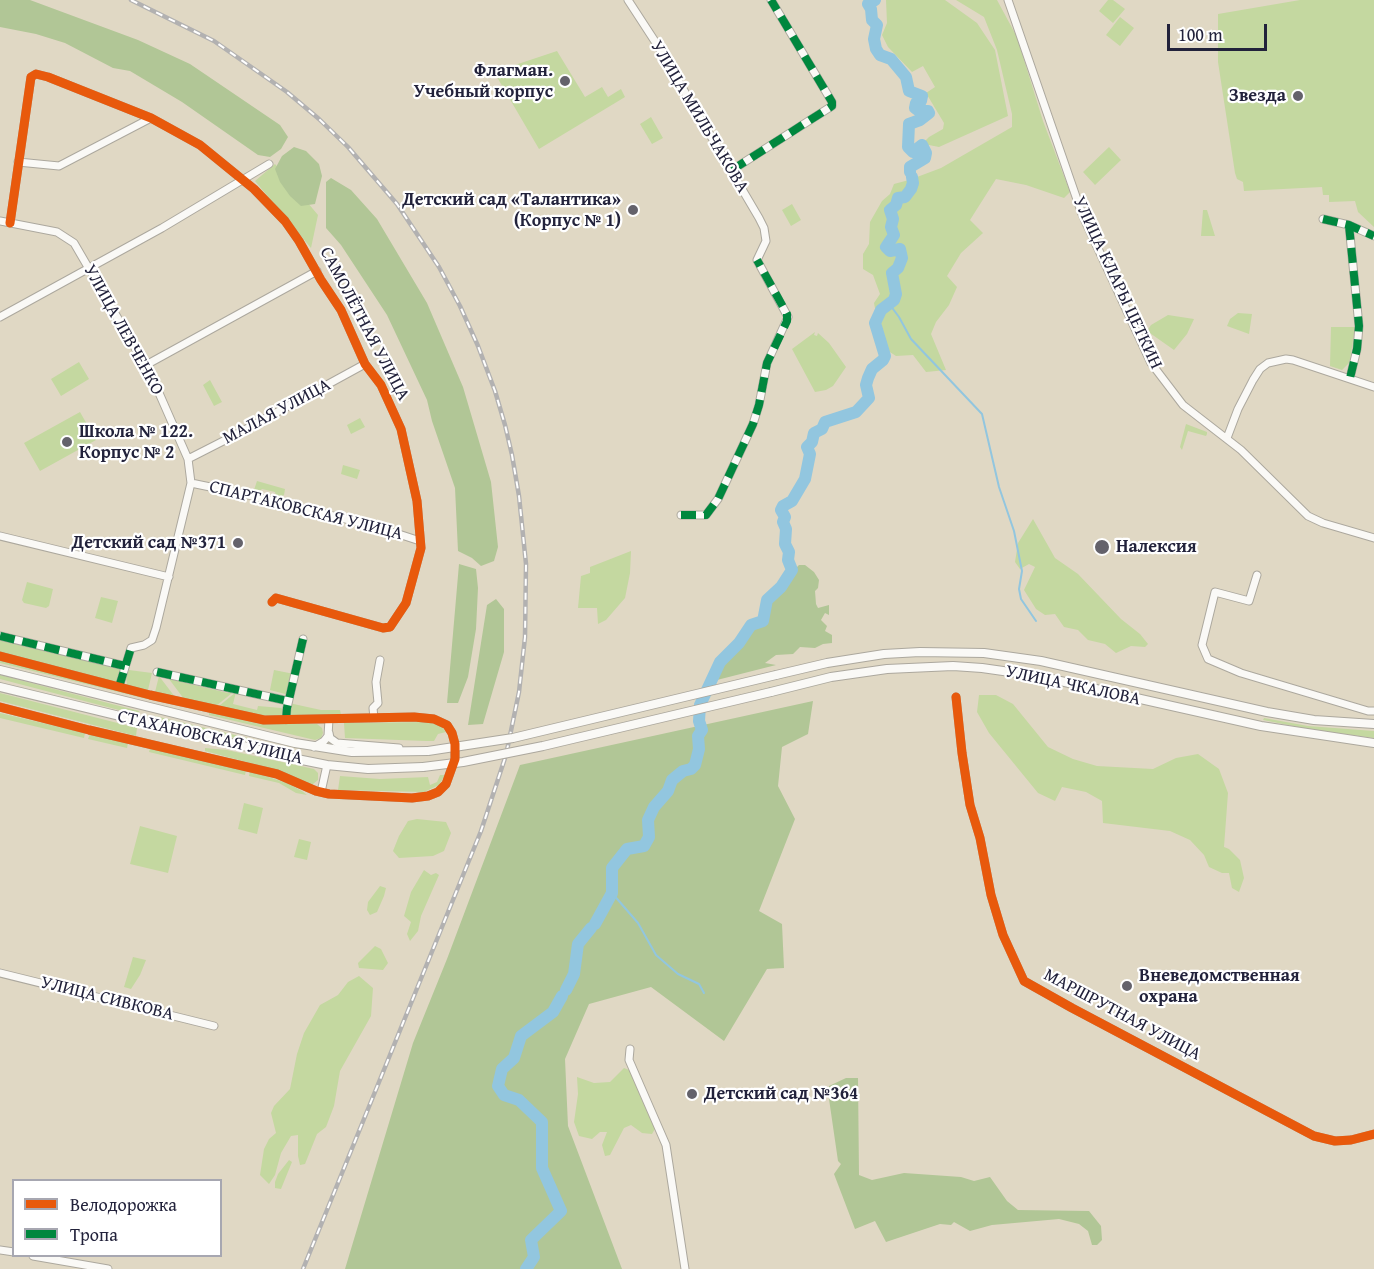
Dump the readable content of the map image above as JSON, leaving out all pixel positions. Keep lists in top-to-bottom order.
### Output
{
  "streets": {
    "main road": ["УЛИЦА ЧКАЛОВА", "СТАХАНОВСКАЯ УЛИЦА"],
    "street": [
      "УЛИЦА МИЛЬЧАКОВА",
      "УЛИЦА КЛАРЫ ЦЕТКИН",
      "САМОЛЁТНАЯ УЛИЦА",
      "УЛИЦА ЛЕВЧЕНКО",
      "МАЛАЯ УЛИЦА",
      "СПАРТАКОВСКАЯ УЛИЦА",
      "УЛИЦА СИВКОВА",
      "МАРШРУТНАЯ УЛИЦА"
    ]
  },
  "crossings": [
    ["САМОЛЁТНАЯ УЛИЦА", "МАЛАЯ УЛИЦА"],
    ["САМОЛЁТНАЯ УЛИЦА", "СПАРТАКОВСКАЯ УЛИЦА"],
    ["УЛИЦА ЛЕВЧЕНКО", "МАЛАЯ УЛИЦА"],
    ["УЛИЦА ЛЕВЧЕНКО", "СПАРТАКОВСКАЯ УЛИЦА"],
    ["УЛИЦА ЧКАЛОВА", "СТАХАНОВСКАЯ УЛИЦА"]
  ],
  "places": [
    "Флагман. Учебный корпус",
    "Звезда",
    "Детский сад «Талантика» (Корпус № 1)",
    "Школа № 122. Корпус № 2",
    "Детский сад №371",
    "Налексия",
    "Вневедомственная охрана",
    "Детский сад №364"
  ],
  "legend": ["Велодорожка", "Тропа"],
  "scale_bar": "100 m"
}
